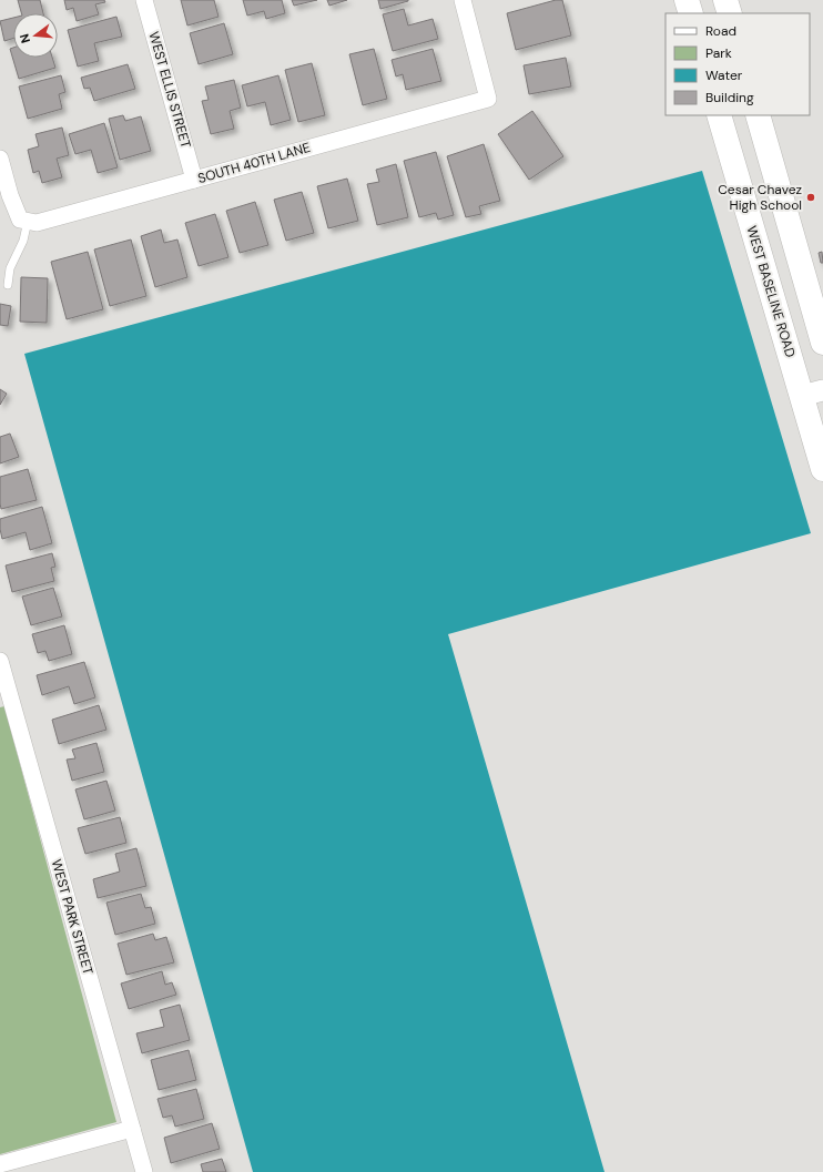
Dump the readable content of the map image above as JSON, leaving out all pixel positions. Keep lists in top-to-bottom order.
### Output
{
  "streets": {
    "main road": ["WEST BASELINE ROAD"],
    "street": ["WEST ELLIS STREET", "SOUTH 40TH LANE", "WEST PARK STREET"]
  },
  "crossings": [
    ["WEST ELLIS STREET", "SOUTH 40TH LANE"]
  ],
  "places": ["Cesar Chavez High School"],
  "legend": [
    "Road",
    "Park",
    "Water",
    "Building"
  ],
  "north": "left"
}
